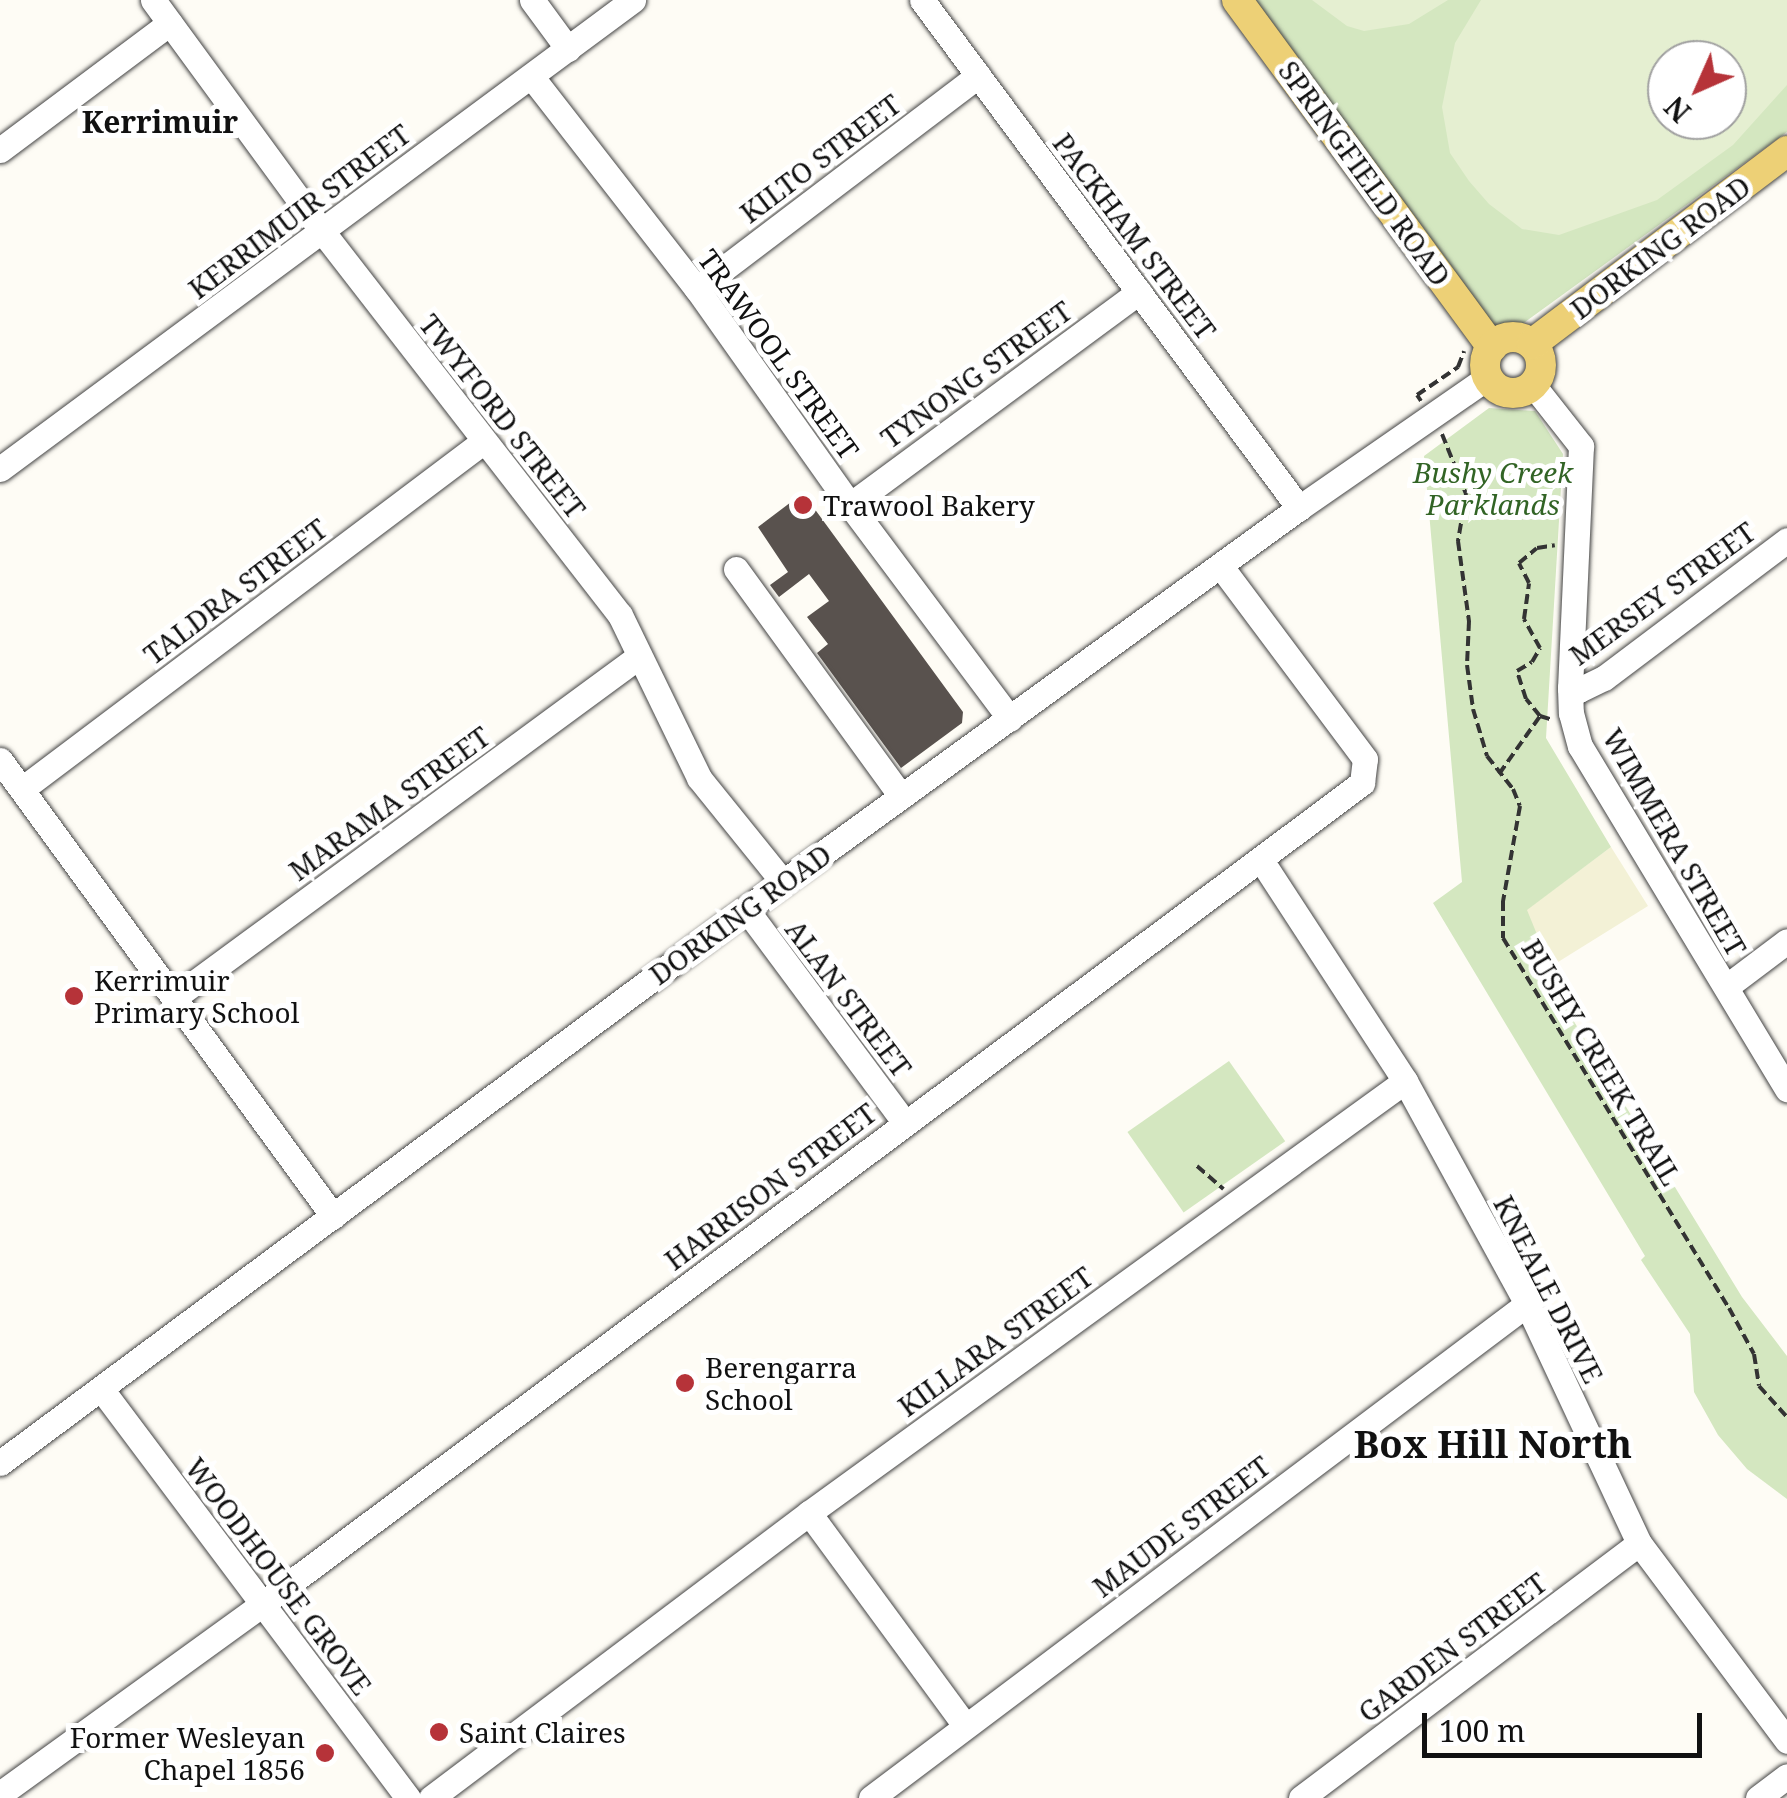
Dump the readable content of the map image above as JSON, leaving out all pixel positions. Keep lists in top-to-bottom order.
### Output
{
  "streets": {
    "main road": ["SPRINGFIELD ROAD", "DORKING ROAD"],
    "street": [
      "KILTO STREET",
      "KERRIMUIR STREET",
      "PACKHAM STREET",
      "TRAWOOL STREET",
      "TYNONG STREET",
      "TWYFORD STREET",
      "TALDRA STREET",
      "MERSEY STREET",
      "MARAMA STREET",
      "WIMMERA STREET",
      "ALAN STREET",
      "HARRISON STREET",
      "KNEALE DRIVE",
      "KILLARA STREET",
      "MAUDE STREET",
      "WOODHOUSE GROVE",
      "GARDEN STREET"
    ],
    "path": ["BUSHY CREEK TRAIL"]
  },
  "crossings": [
    ["KILTO STREET", "PACKHAM STREET"],
    ["KILTO STREET", "TRAWOOL STREET"],
    ["SPRINGFIELD ROAD", "DORKING ROAD"],
    ["SPRINGFIELD ROAD", "WIMMERA STREET"],
    ["KERRIMUIR STREET", "TRAWOOL STREET"],
    ["KERRIMUIR STREET", "TWYFORD STREET"],
    ["PACKHAM STREET", "DORKING ROAD"],
    ["PACKHAM STREET", "TYNONG STREET"],
    ["DORKING ROAD", "TRAWOOL STREET"],
    ["DORKING ROAD", "TWYFORD STREET"],
    ["DORKING ROAD", "WIMMERA STREET"],
    ["DORKING ROAD", "ALAN STREET"],
    ["DORKING ROAD", "BUSHY CREEK TRAIL"],
    ["DORKING ROAD", "HARRISON STREET"],
    ["DORKING ROAD", "WOODHOUSE GROVE"],
    ["TRAWOOL STREET", "TYNONG STREET"],
    ["TWYFORD STREET", "TALDRA STREET"],
    ["TWYFORD STREET", "MARAMA STREET"],
    ["MERSEY STREET", "WIMMERA STREET"],
    ["ALAN STREET", "HARRISON STREET"],
    ["HARRISON STREET", "KNEALE DRIVE"],
    ["HARRISON STREET", "WOODHOUSE GROVE"],
    ["KNEALE DRIVE", "KILLARA STREET"],
    ["KNEALE DRIVE", "MAUDE STREET"],
    ["KNEALE DRIVE", "GARDEN STREET"]
  ],
  "districts": ["Kerrimuir", "Box Hill North"],
  "parks": ["Bushy Creek Parklands"],
  "places": [
    "Trawool Bakery",
    "Kerrimuir Primary School",
    "Berengarra School",
    "Saint Claires",
    "Former Wesleyan Chapel 1856"
  ],
  "scale_bar": "100 m",
  "north": "bottom left"
}
